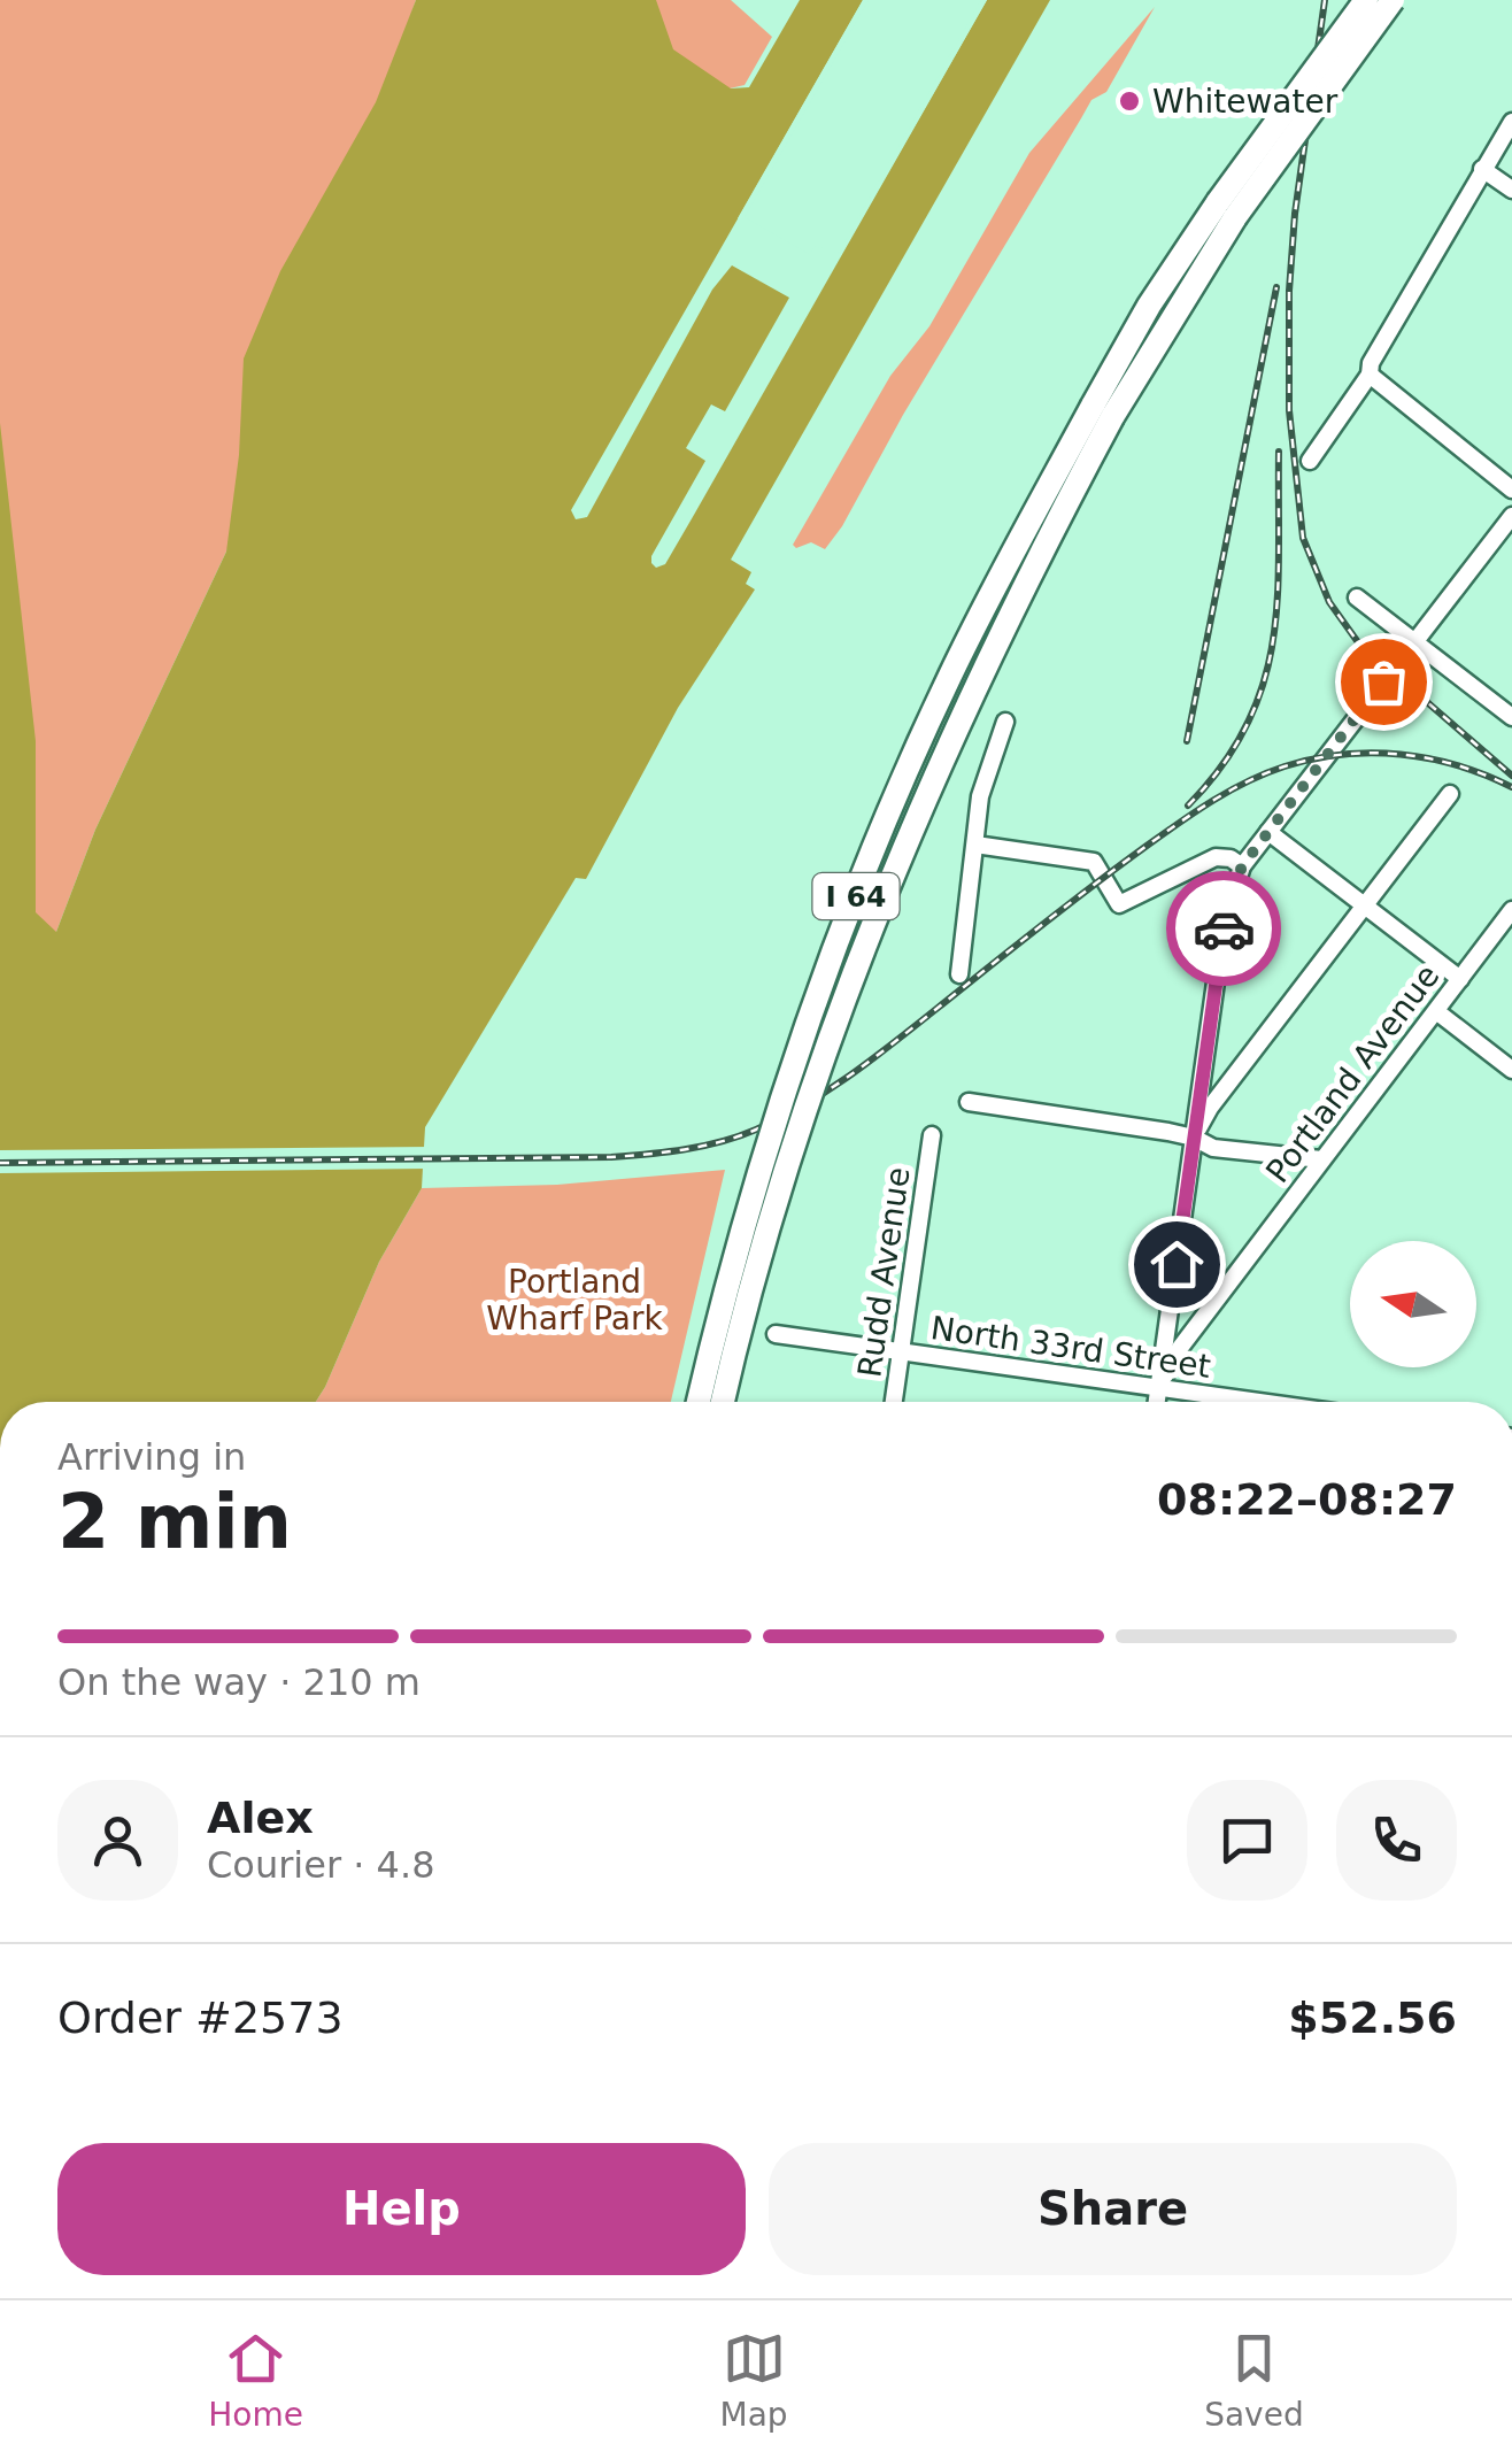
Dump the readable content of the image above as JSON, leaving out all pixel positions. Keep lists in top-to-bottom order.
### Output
{
  "streets": {
    "highway": ["I 64"],
    "street": ["Portland Avenue", "Rudd Avenue", "North 33rd Street"]
  },
  "crossings": [
    ["Portland Avenue", "North 33rd Street"],
    ["Rudd Avenue", "North 33rd Street"]
  ],
  "parks": ["Portland Wharf Park"],
  "places": ["Whitewater"],
  "north": "left",
  "page": {
    "heading": ["2 min", "Arriving in", "08:22–08:27"],
    "panel": [
      "Alex",
      "Courier · 4.8",
      "Order #2573",
      "$52.56"
    ],
    "bar": "On the way · 210 m",
    "buttons": ["Help", "Share"],
    "tabs": ["Home", "Map", "Saved"]
  }
}
